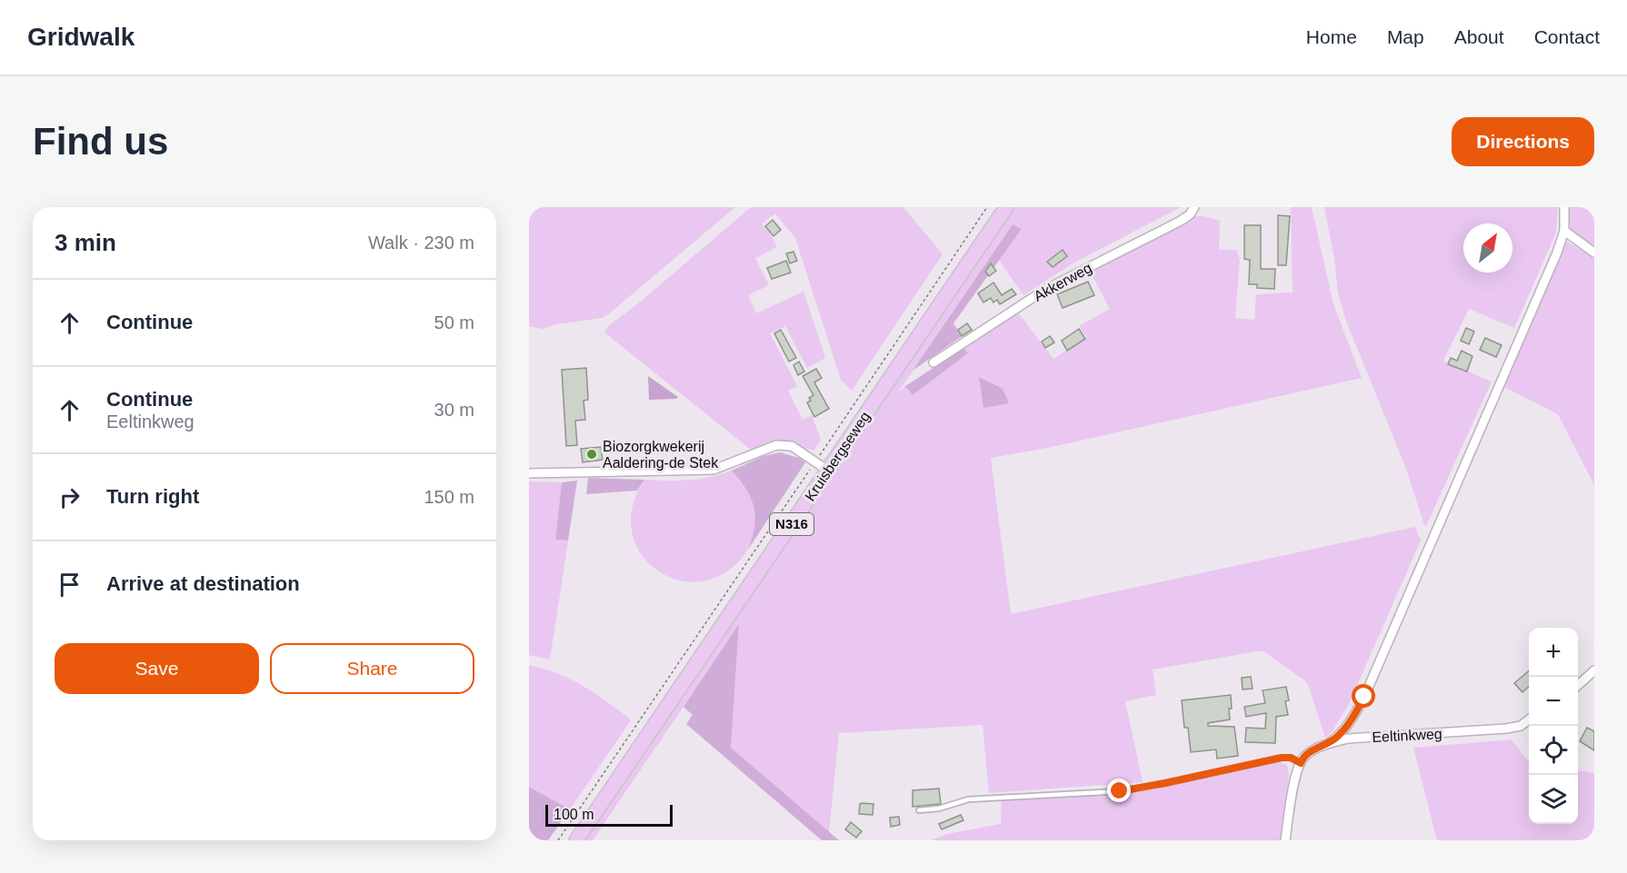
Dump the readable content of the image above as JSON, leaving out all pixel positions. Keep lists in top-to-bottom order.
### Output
{
  "streets": {
    "main road": ["Kruisbergseweg", "N316"],
    "street": ["Akkerweg", "Eeltinkweg"]
  },
  "places": ["Biozorgkwekerij Aaldering-de Stek"],
  "scale_bar": "100 m",
  "north": "top right",
  "page": {
    "header": "Gridwalk",
    "nav": [
      "Home",
      "Map",
      "About",
      "Contact"
    ],
    "buttons": [
      "Directions",
      ["Save", "Share"]
    ],
    "title": "Find us",
    "heading": ["3 min", "Walk · 230 m"],
    "list": [
      ["Continue", "50 m"],
      ["Continue", "Eeltinkweg", "30 m"],
      ["Turn right", "150 m"],
      "Arrive at destination"
    ],
    "map_buttons": ["+", "−"],
    "scale": "100 m"
  }
}
